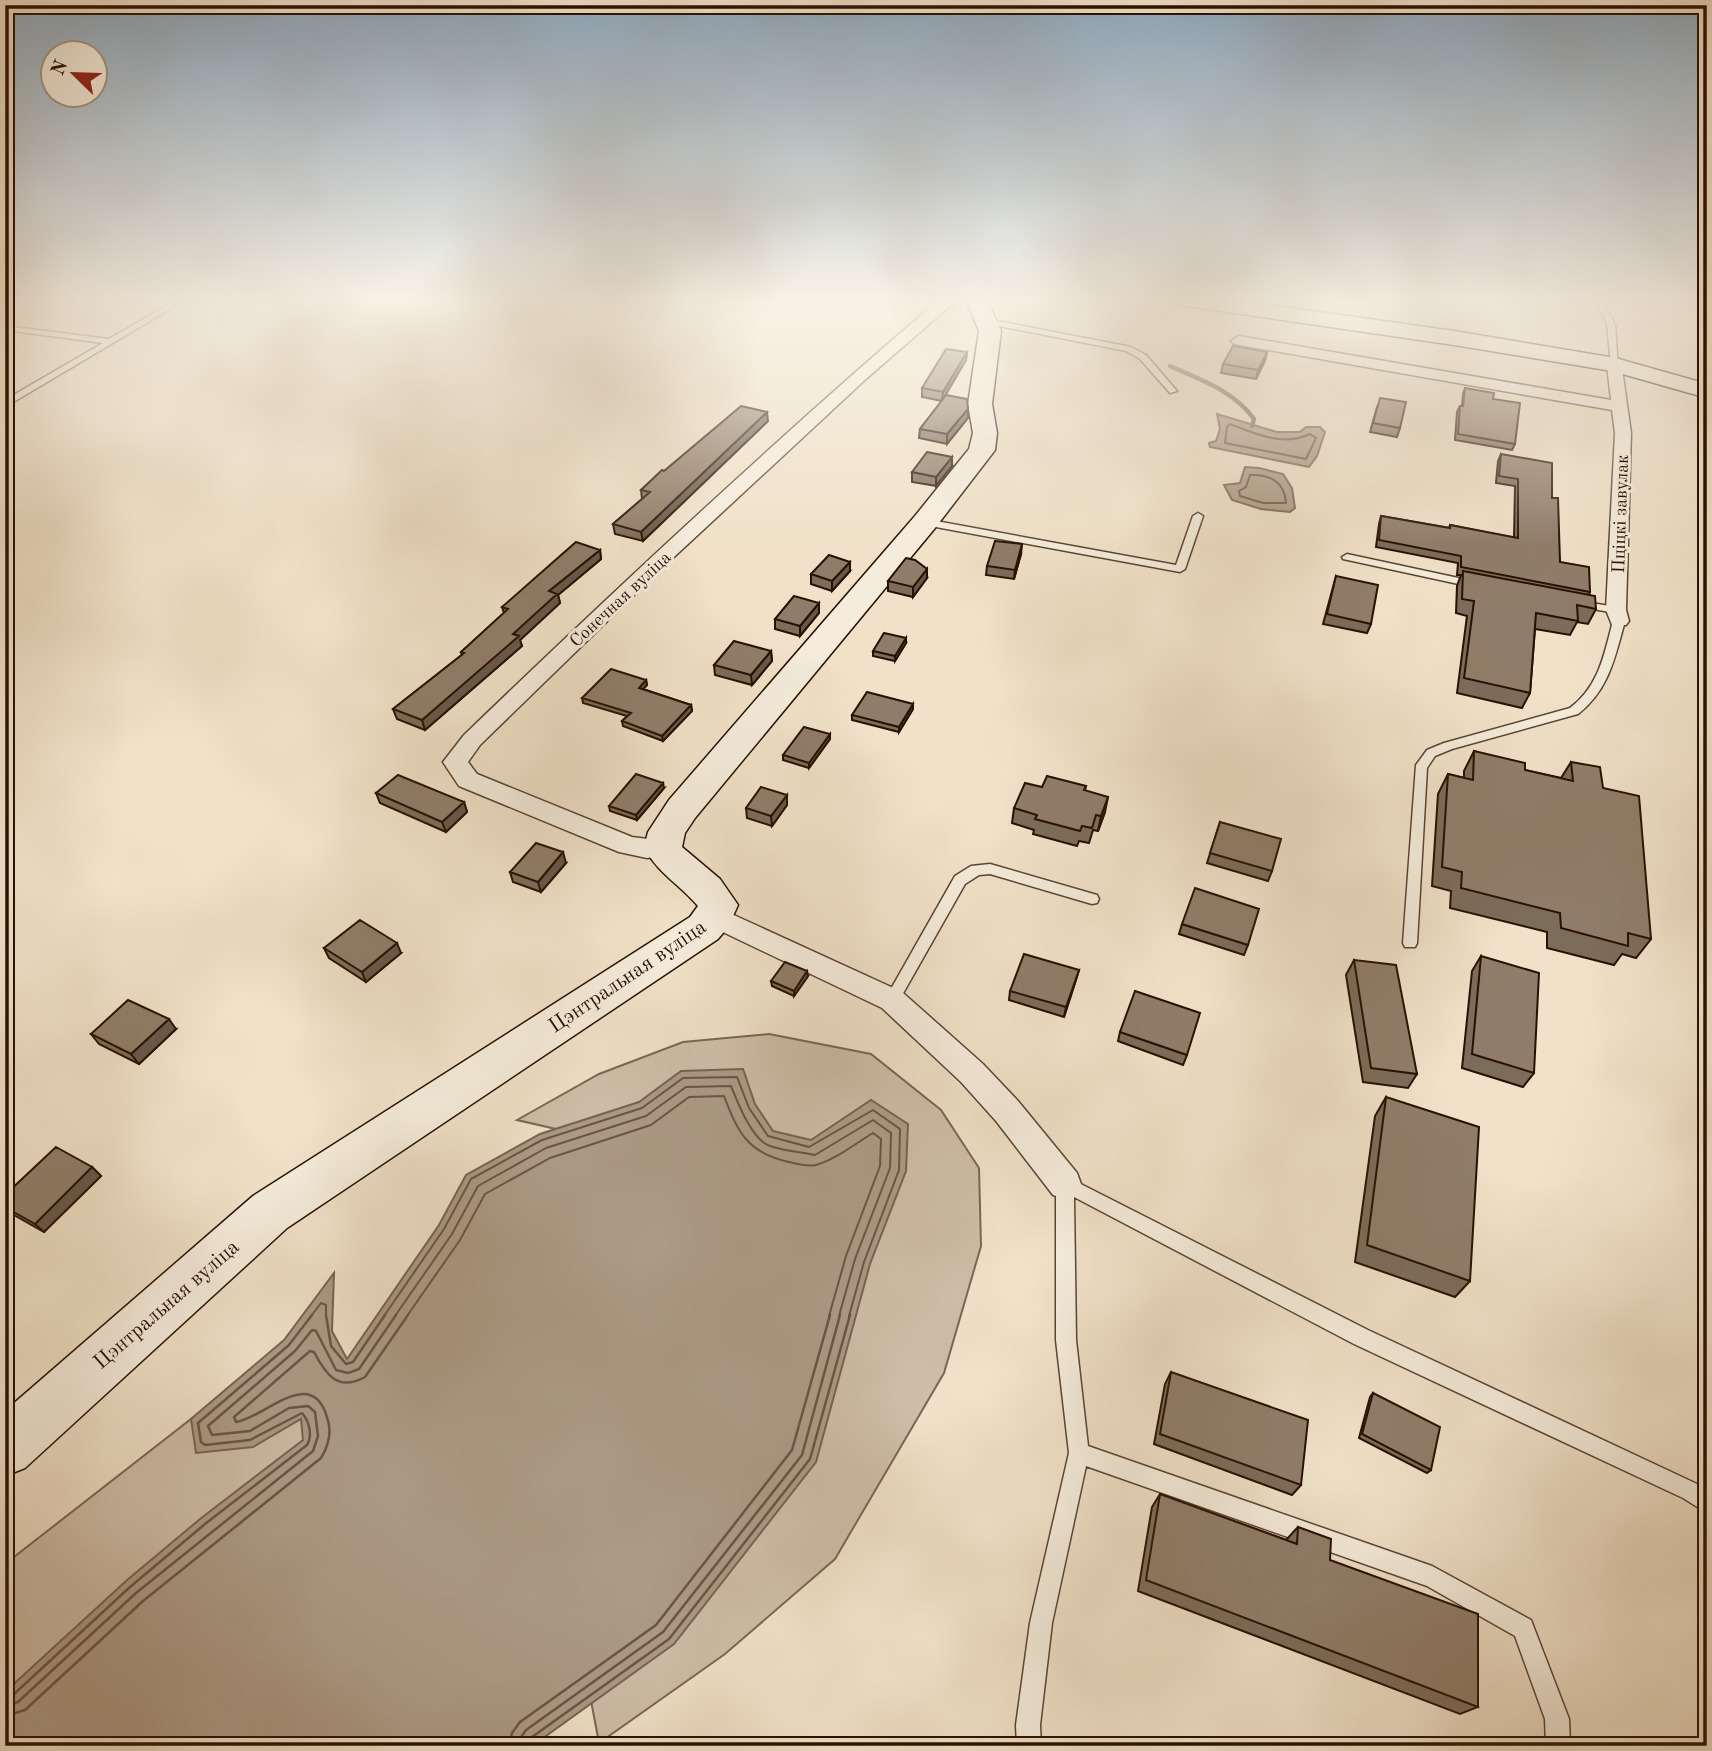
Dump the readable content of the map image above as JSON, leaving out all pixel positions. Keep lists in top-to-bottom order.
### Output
{
  "streets": {
    "street": ["Пціцкі завулак", "Сонечная вуліца", "Цэнтральная вуліца"]
  },
  "crossings": [
    ["Сонечная вуліца", "Цэнтральная вуліца"]
  ],
  "north": "top left"
}
